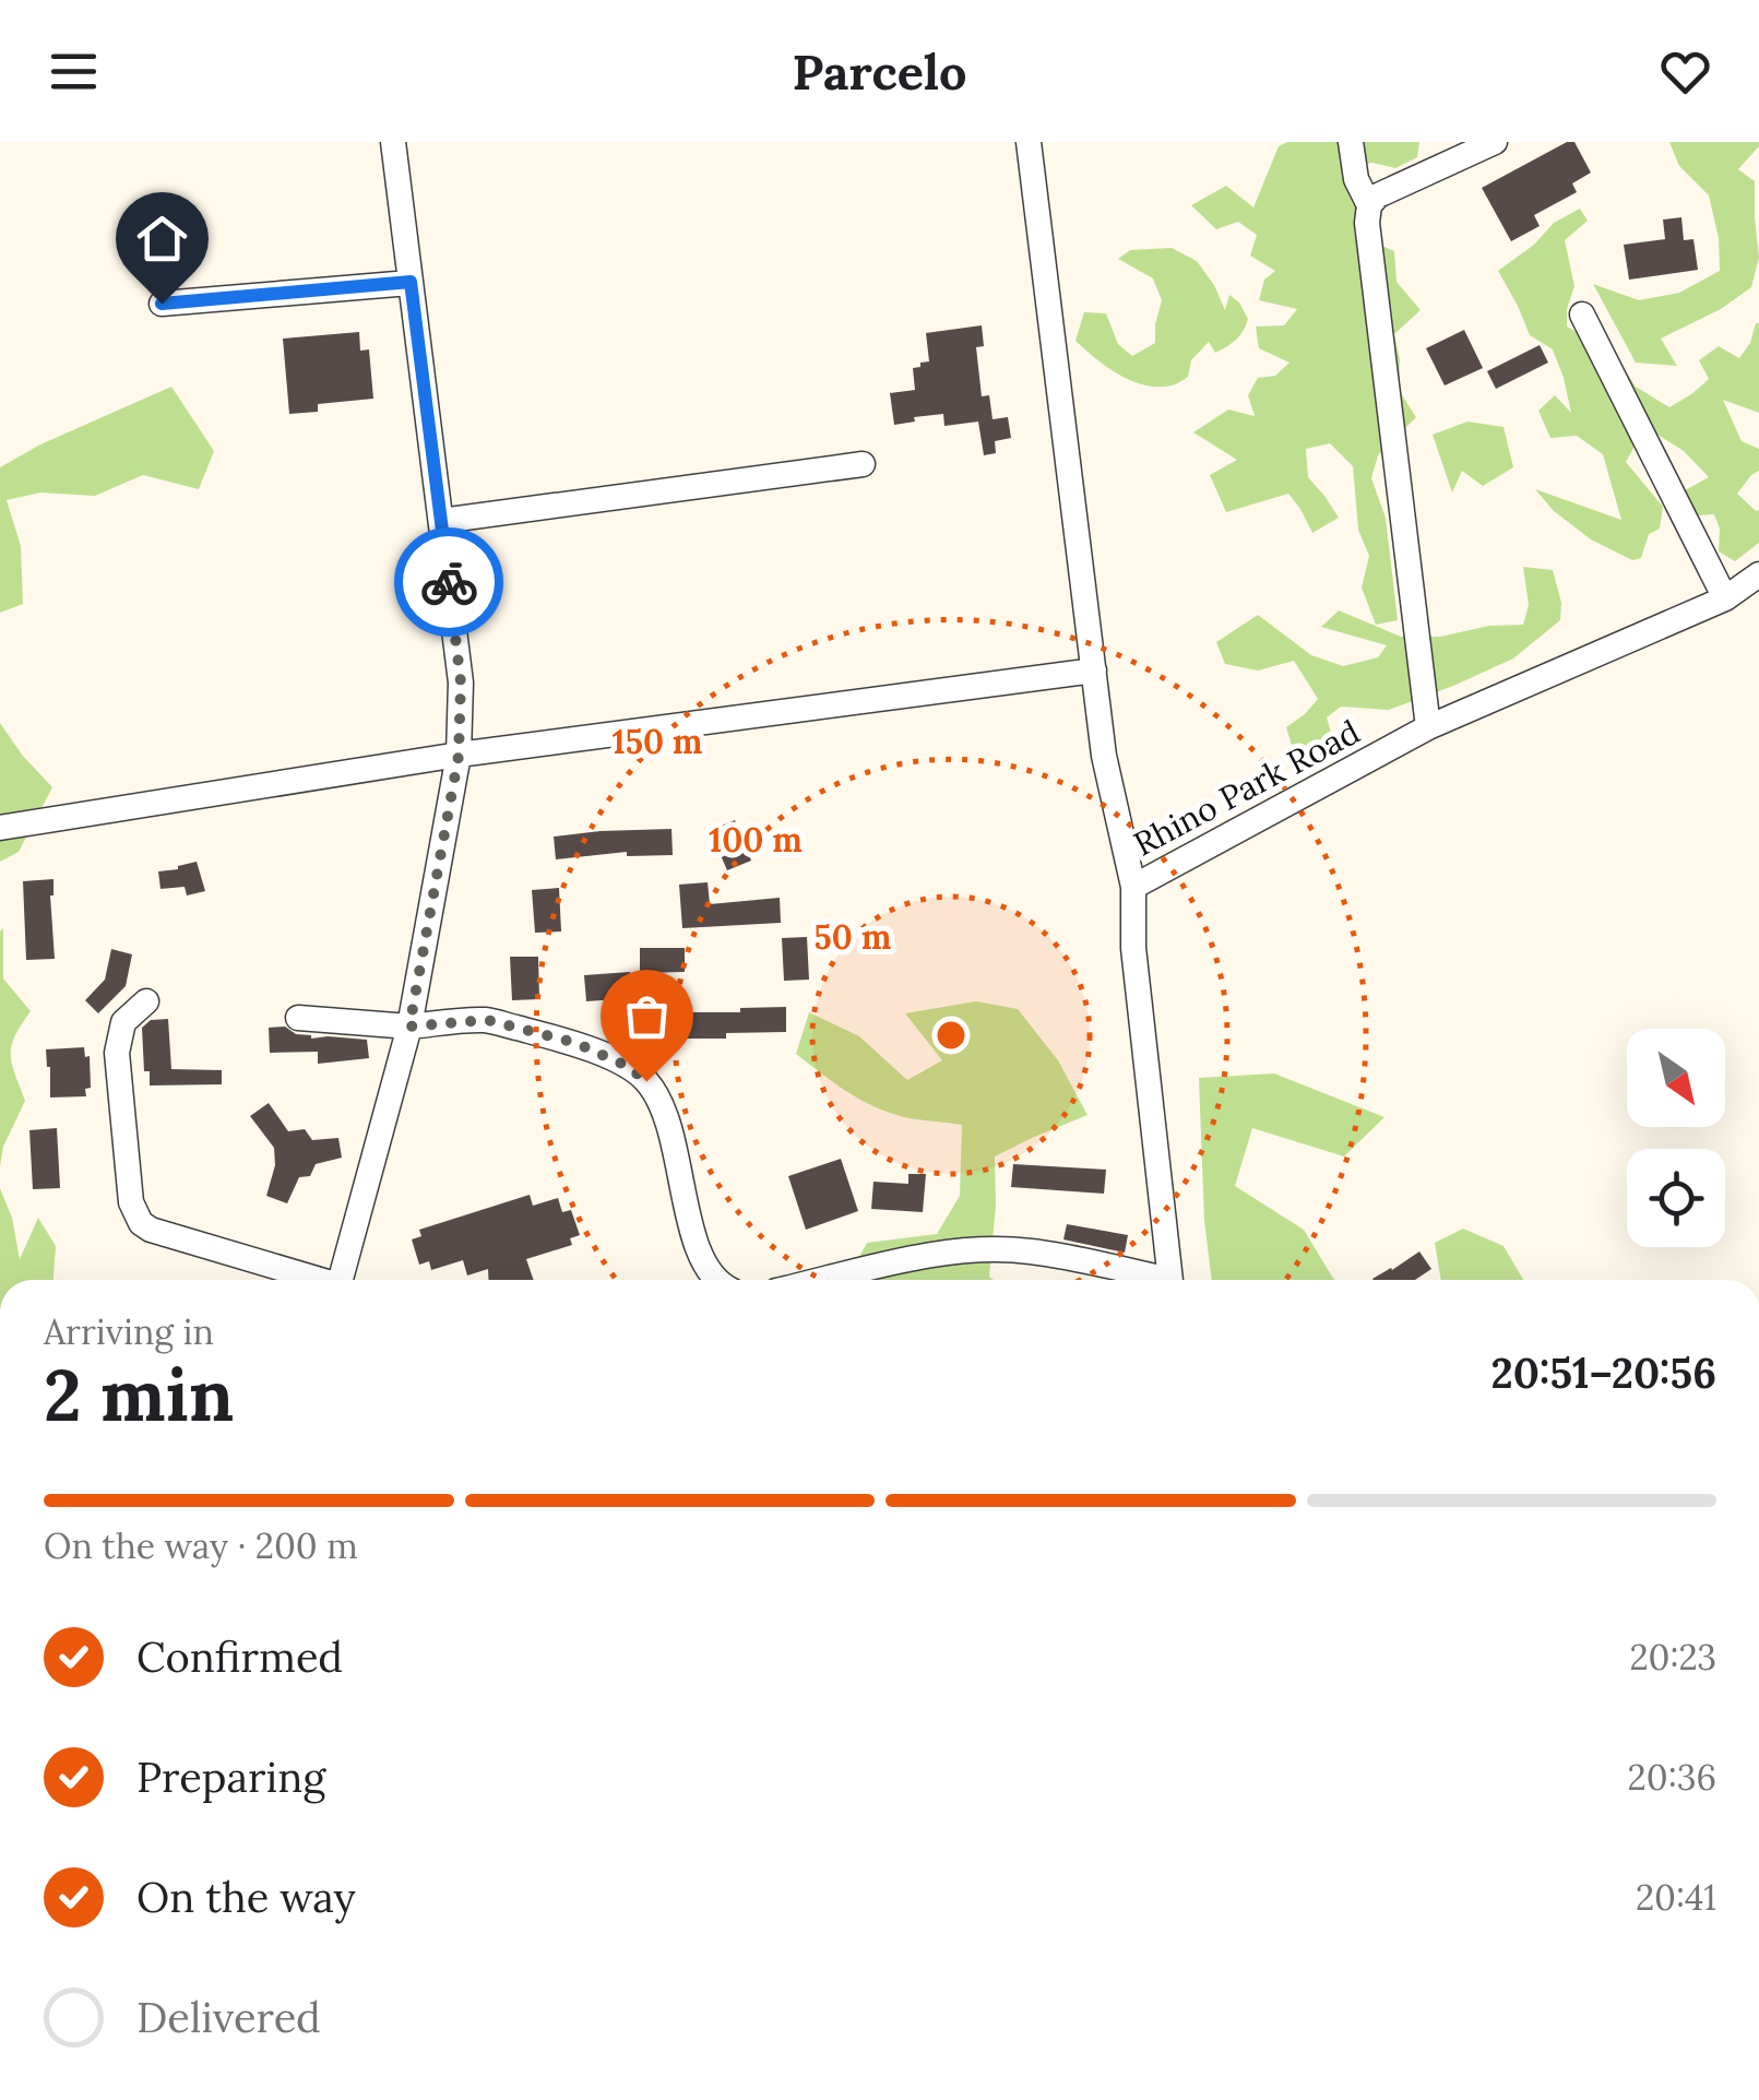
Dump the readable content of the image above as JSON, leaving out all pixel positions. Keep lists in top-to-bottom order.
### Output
{
  "streets": {
    "street": ["Rhino Park Road"]
  },
  "north": "bottom right",
  "page": {
    "header": "Parcelo",
    "heading": ["2 min", "Arriving in", "20:51–20:56"],
    "bar": "On the way · 200 m",
    "list": [
      ["Confirmed", "20:23"],
      ["Preparing", "20:36"],
      ["On the way", "20:41"],
      "Delivered"
    ]
  },
  "rings": ["150 m", "100 m", "50 m"]
}
